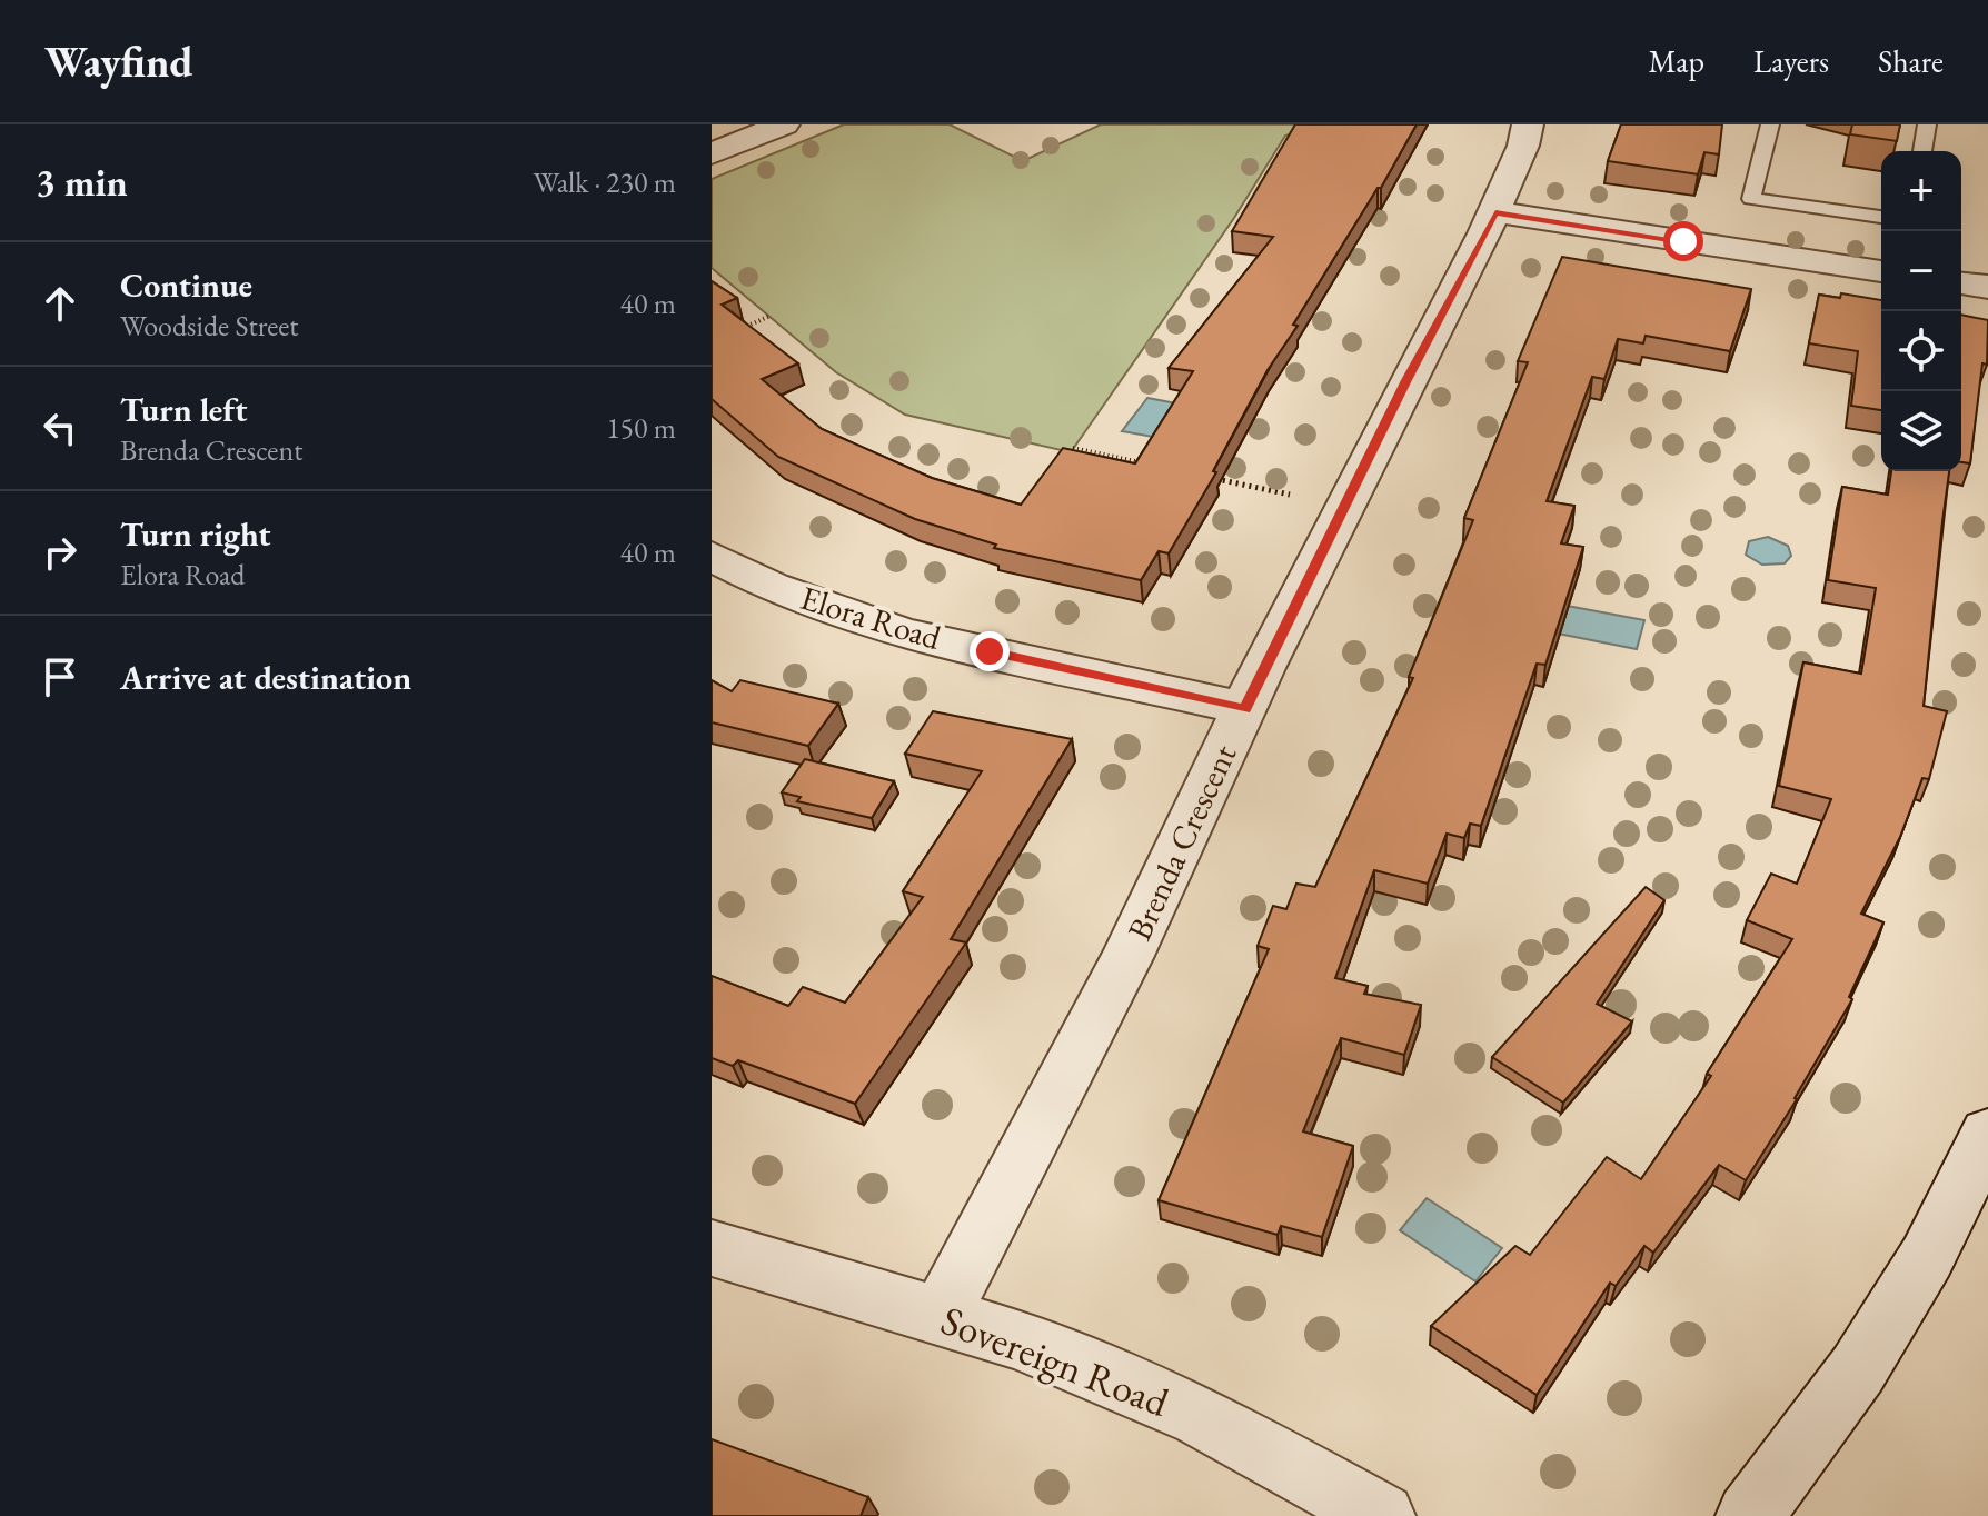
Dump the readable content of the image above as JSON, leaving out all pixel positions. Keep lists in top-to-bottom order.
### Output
{
  "streets": {
    "street": ["Elora Road", "Brenda Crescent", "Sovereign Road"]
  },
  "crossings": [
    ["Elora Road", "Brenda Crescent"],
    ["Brenda Crescent", "Sovereign Road"]
  ],
  "page": {
    "header": "Wayfind",
    "nav": ["Map", "Layers", "Share"],
    "heading": ["3 min", "Walk · 230 m"],
    "map_buttons": ["+", "−"],
    "list": [
      ["Continue", "Woodside Street", "40 m"],
      ["Turn left", "Brenda Crescent", "150 m"],
      ["Turn right", "Elora Road", "40 m"],
      "Arrive at destination"
    ]
  }
}
